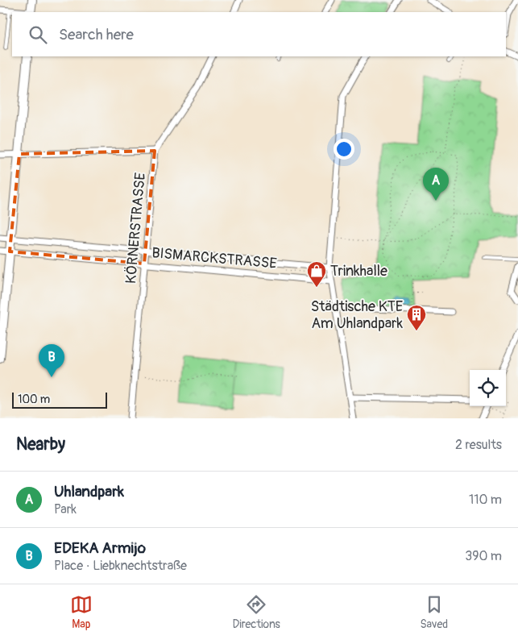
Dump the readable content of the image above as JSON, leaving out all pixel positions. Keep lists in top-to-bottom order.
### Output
{
  "streets": {
    "street": ["KÖRNERSTRASSE", "BISMARCKSTRASSE"]
  },
  "crossings": [
    ["KÖRNERSTRASSE", "BISMARCKSTRASSE"]
  ],
  "places": {
    "shop": ["Trinkhalle"],
    "building": ["Städtische KTE Am Uhlandpark"]
  },
  "scale_bar": "100 m",
  "page": {
    "search": "Search here",
    "pins": ["A", "B"],
    "scale": "100 m",
    "heading": ["Nearby", "2 results"],
    "list": [
      {
        "mark": "A",
        "name": "Uhlandpark",
        "note": "Park",
        "value": "110 m"
      },
      {
        "mark": "B",
        "name": "EDEKA Armijo",
        "note": "Place · Liebknechtstraße",
        "value": "390 m"
      }
    ],
    "nav": ["Map", "Directions", "Saved"]
  }
}
